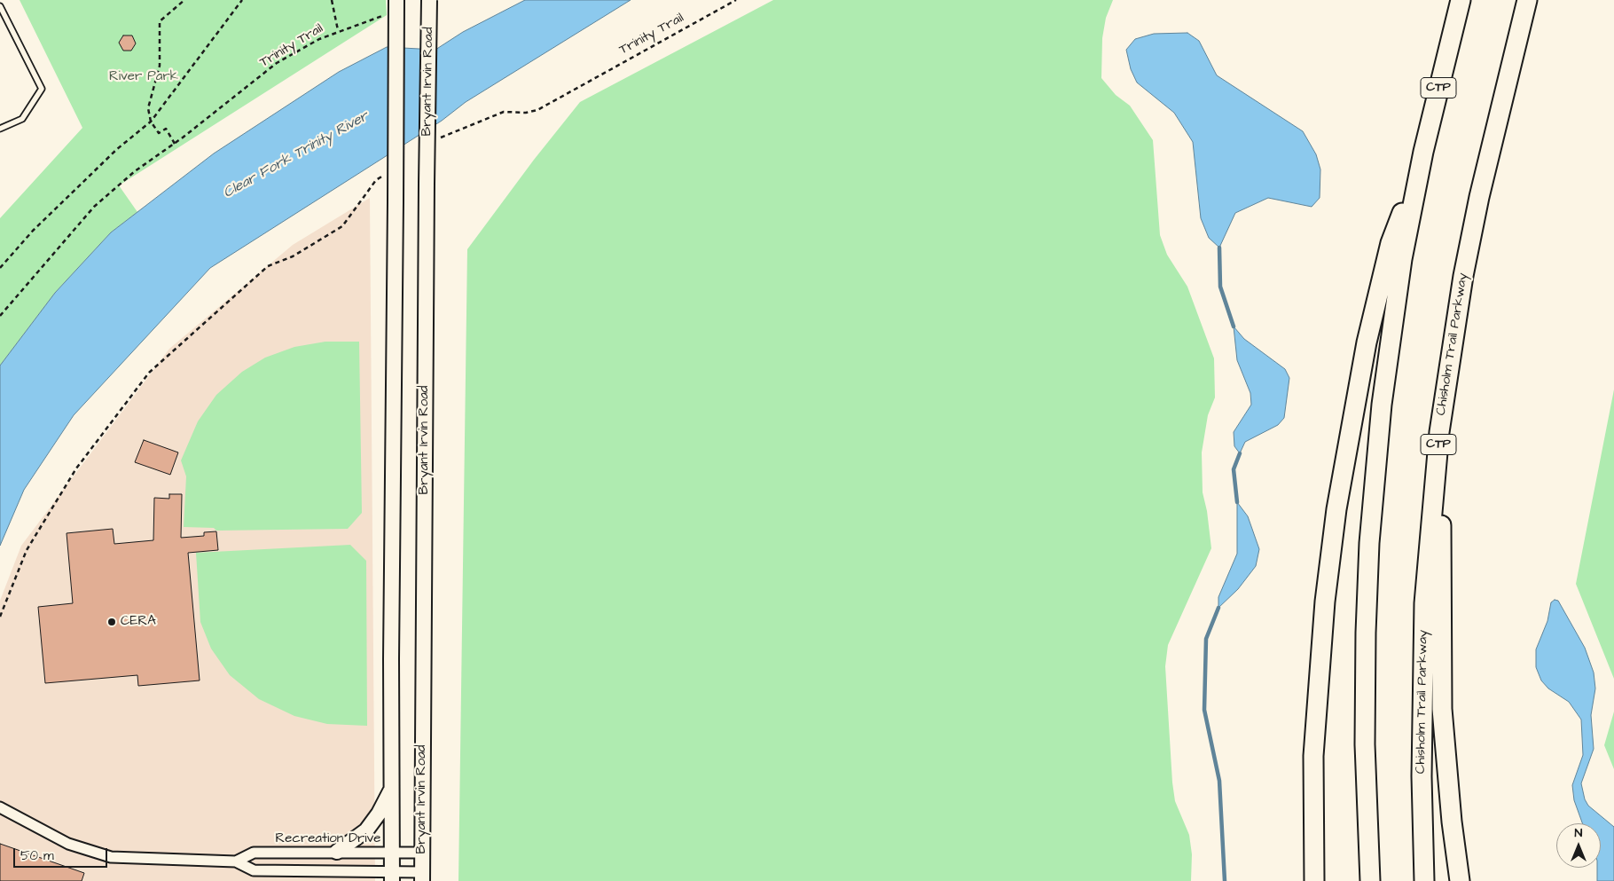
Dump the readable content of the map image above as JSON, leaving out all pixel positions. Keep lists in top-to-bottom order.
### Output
{
  "streets": {
    "highway": ["CTP", "Chisholm Trail Parkway"],
    "main road": ["Bryant Irvin Road"],
    "street": ["Recreation Drive"],
    "path": ["Trinity Trail"]
  },
  "crossings": [
    ["Bryant Irvin Road", "Recreation Drive"]
  ],
  "water": ["Clear Fork Trinity River"],
  "parks": ["River Park"],
  "places": ["CERA"],
  "scale_bar": "50 m",
  "north": "top"
}
